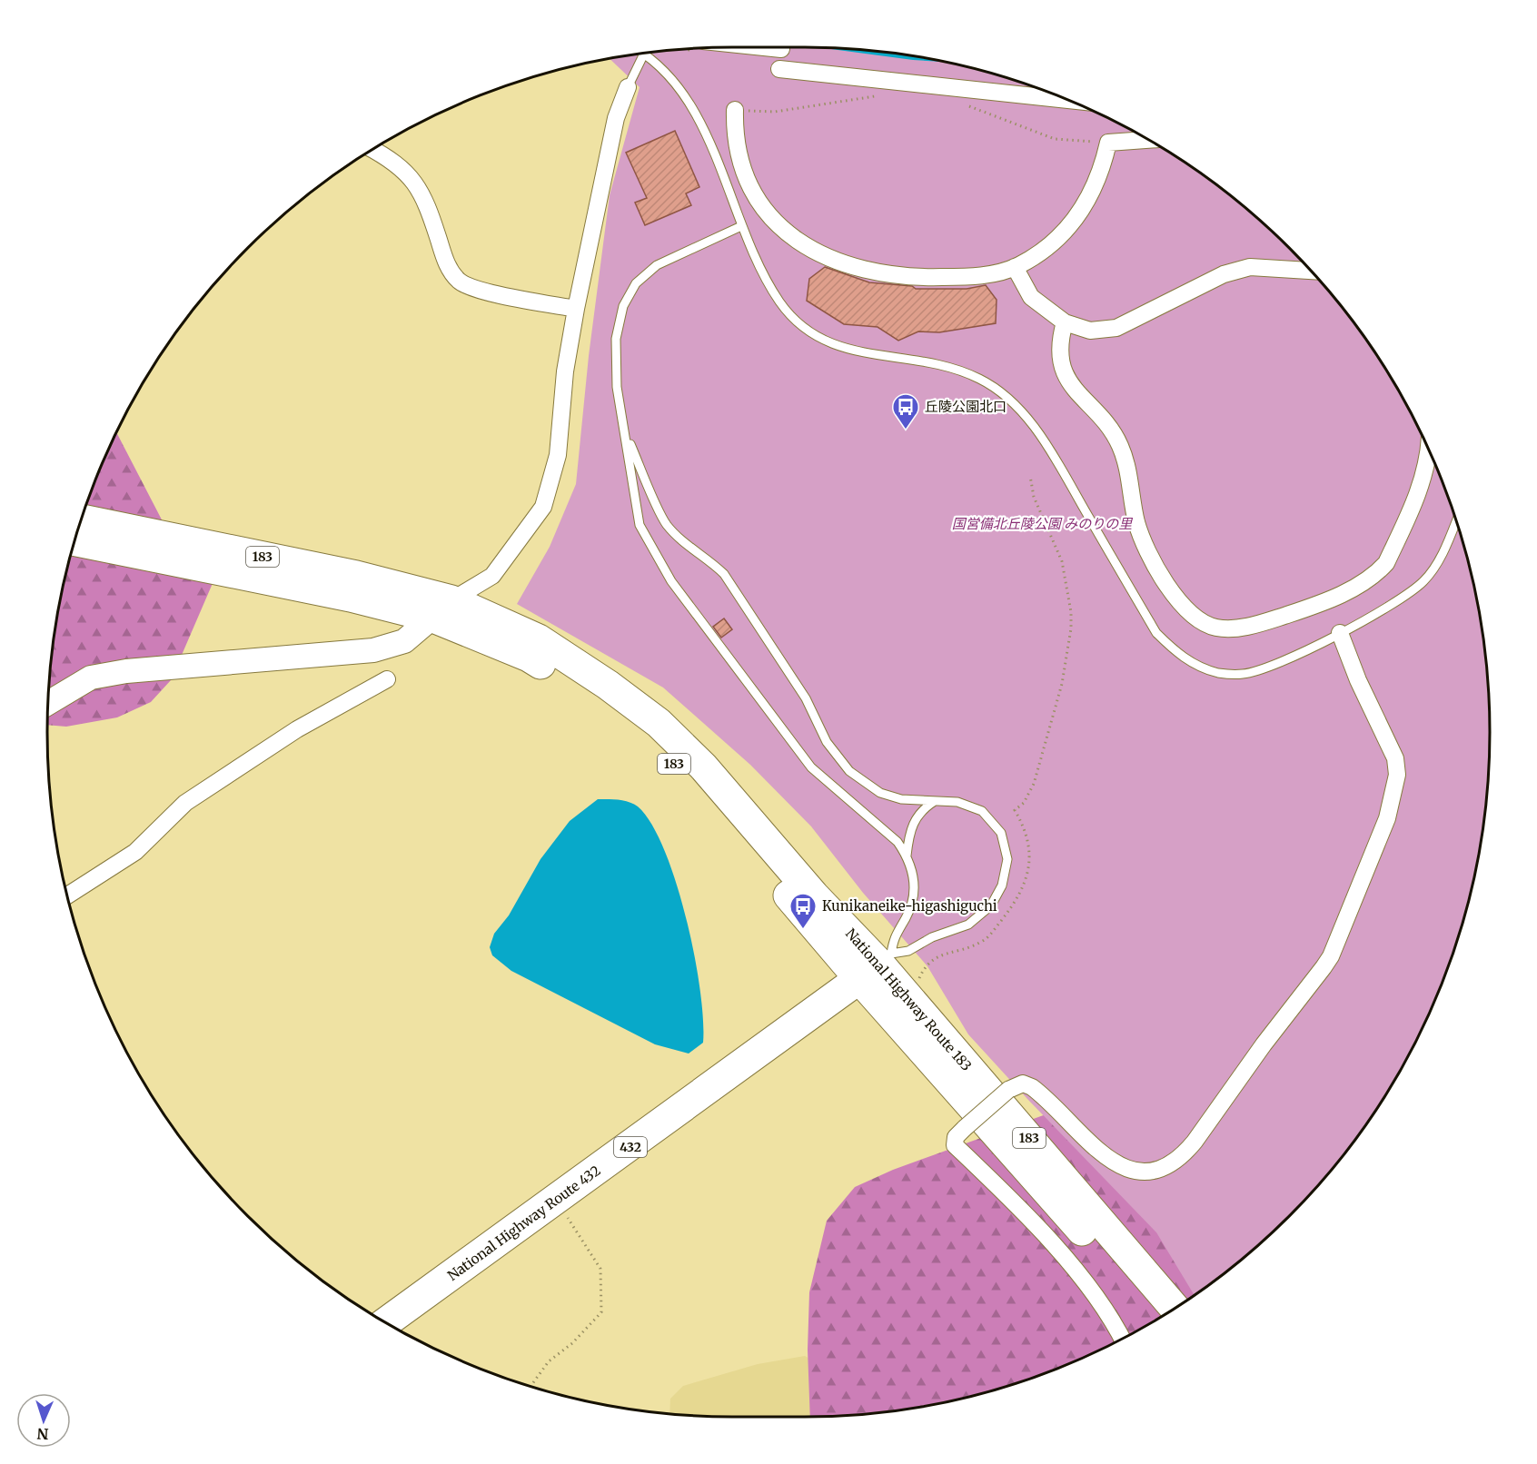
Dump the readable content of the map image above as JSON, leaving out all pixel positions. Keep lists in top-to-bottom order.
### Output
{
  "streets": {
    "highway": [
      "183",
      "National Highway Route 183",
      "432",
      "National Highway Route 432"
    ]
  },
  "crossings": [
    ["National Highway Route 183", "National Highway Route 432"]
  ],
  "parks": ["国営備北丘陵公園 みのりの里"],
  "places": {
    "bus stop": ["丘陵公園北口", "Kunikaneike-higashiguchi"]
  },
  "north": "bottom"
}
